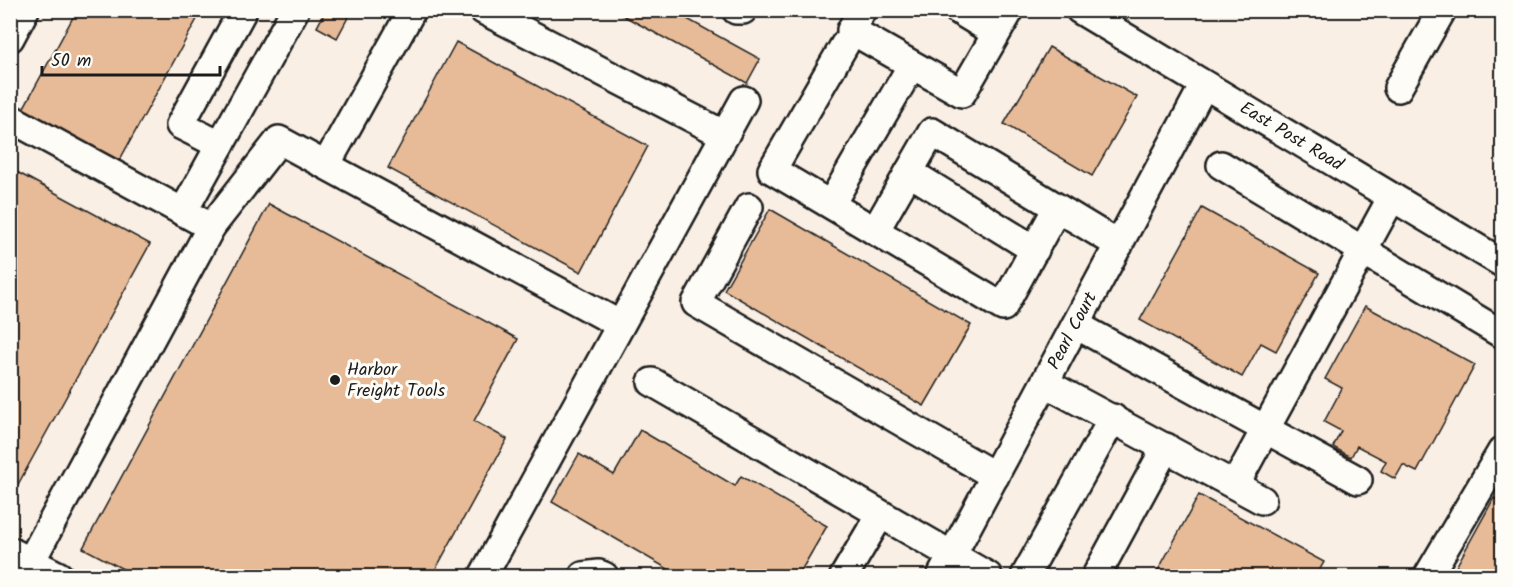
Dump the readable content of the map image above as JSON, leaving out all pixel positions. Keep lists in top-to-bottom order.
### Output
{
  "streets": {
    "street": ["East Post Road", "Pearl Court"]
  },
  "crossings": [
    ["East Post Road", "Pearl Court"]
  ],
  "places": ["Harbor Freight Tools"],
  "scale_bar": "50 m"
}
